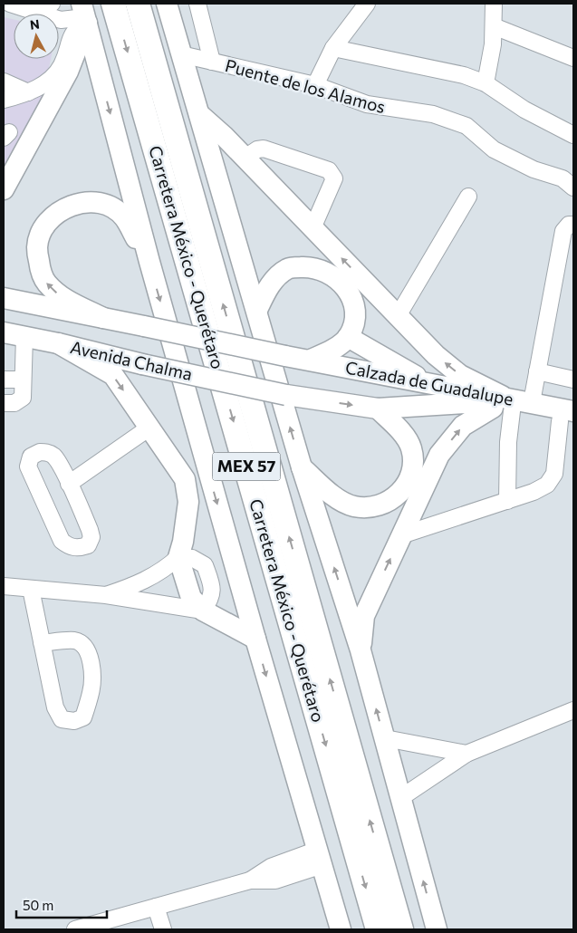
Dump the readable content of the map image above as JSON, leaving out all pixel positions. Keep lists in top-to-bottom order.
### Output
{
  "streets": {
    "highway": ["Carretera México - Querétaro", "MEX 57"],
    "main road": ["Avenida Chalma", "Calzada de Guadalupe"],
    "street": ["Puente de los Alamos"]
  },
  "crossings": [
    ["Avenida Chalma", "Calzada de Guadalupe"]
  ],
  "scale_bar": "50 m",
  "north": "top"
}
